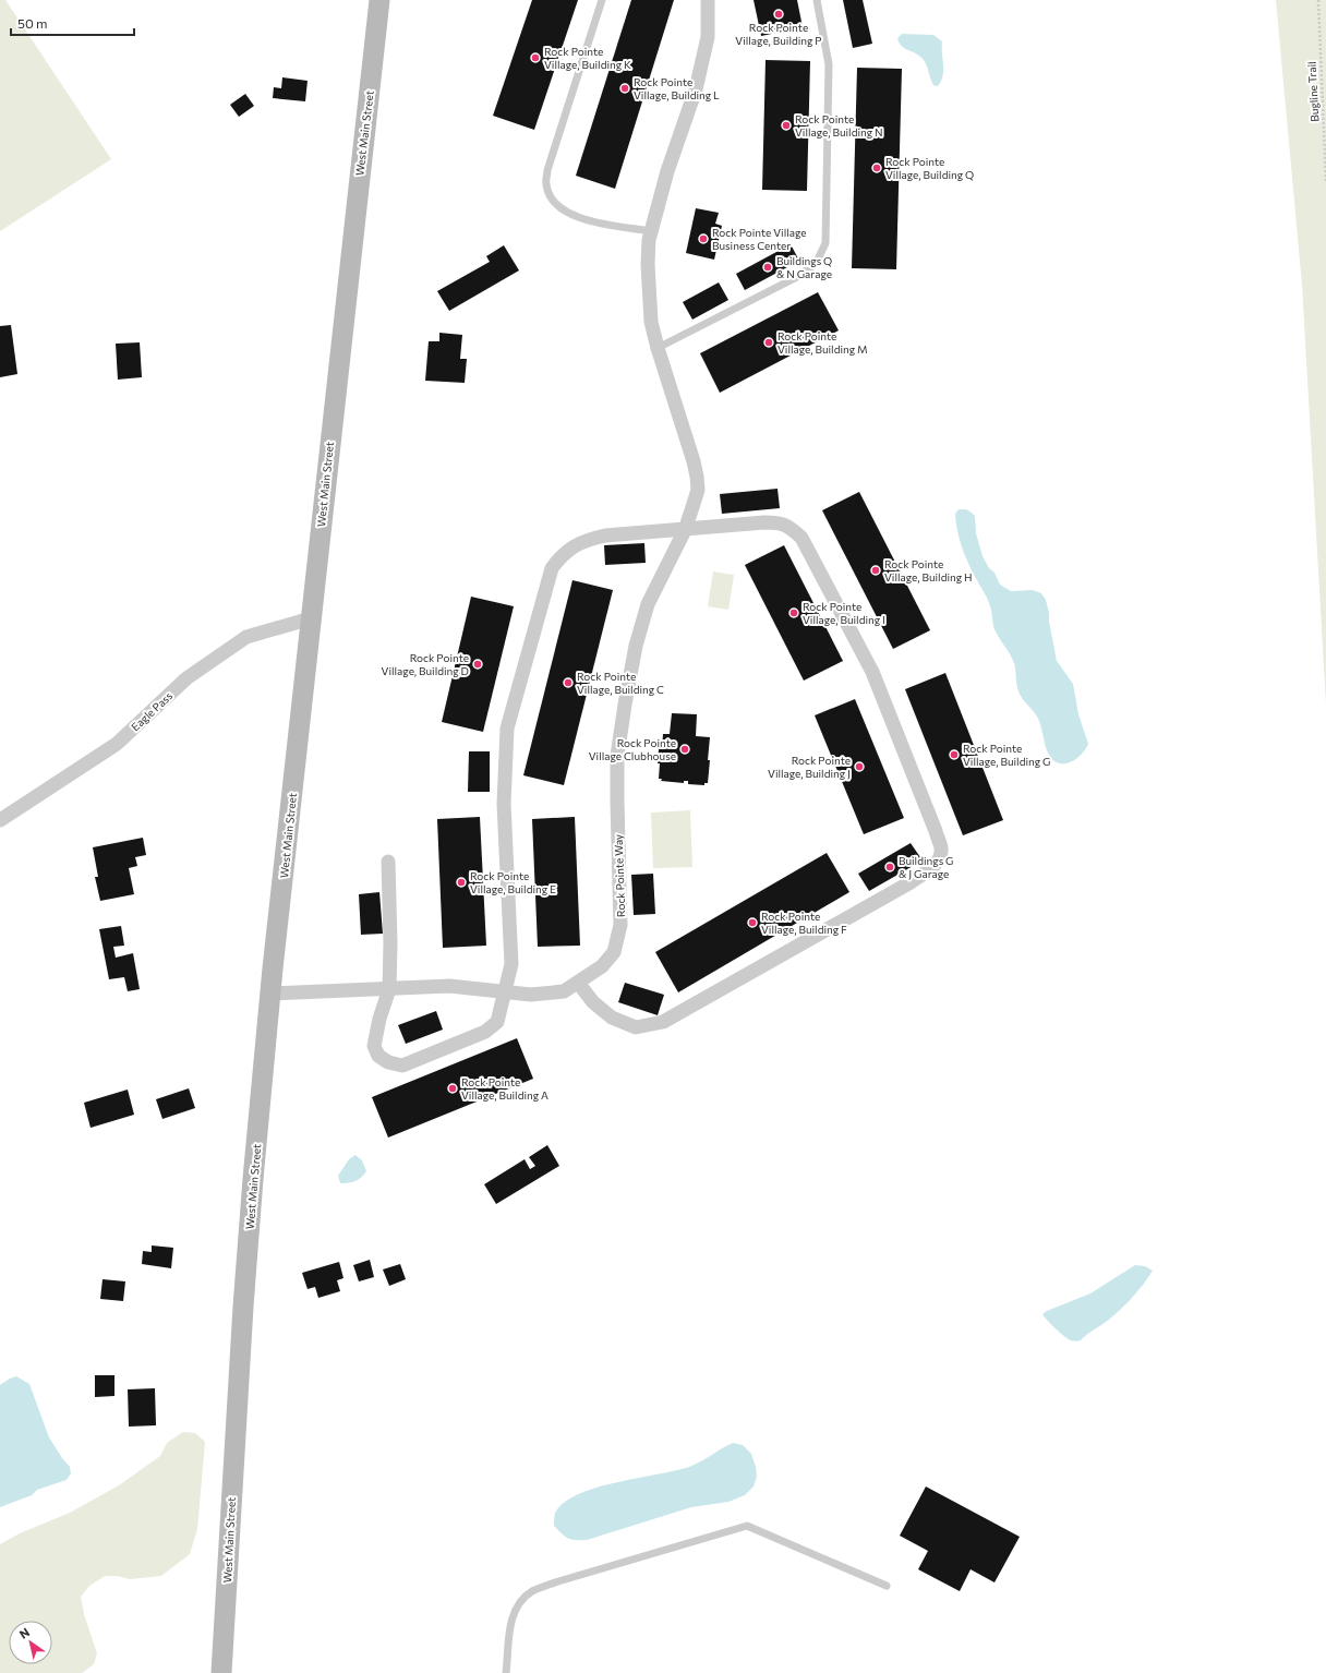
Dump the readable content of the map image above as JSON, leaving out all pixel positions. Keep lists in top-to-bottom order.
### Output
{
  "streets": {
    "main road": ["West Main Street"],
    "street": ["Eagle Pass", "Rock Pointe Way"],
    "path": ["Bugline Trail"]
  },
  "crossings": [
    ["West Main Street", "Eagle Pass"],
    ["West Main Street", "Rock Pointe Way"]
  ],
  "places": [
    "Rock Pointe Village, Building P",
    "Rock Pointe Village, Building K",
    "Rock Pointe Village, Building L",
    "Rock Pointe Village, Building N",
    "Rock Pointe Village, Building Q",
    "Rock Pointe Village Business Center",
    "Buildings Q & N Garage",
    "Rock Pointe Village, Building M",
    "Rock Pointe Village, Building H",
    "Rock Pointe Village, Building I",
    "Rock Pointe Village, Building D",
    "Rock Pointe Village, Building C",
    "Rock Pointe Village Clubhouse",
    "Rock Pointe Village, Building G",
    "Rock Pointe Village, Building J",
    "Buildings G & J Garage",
    "Rock Pointe Village, Building E",
    "Rock Pointe Village, Building F",
    "Rock Pointe Village, Building A"
  ],
  "scale_bar": "50 m",
  "north": "top left"
}
